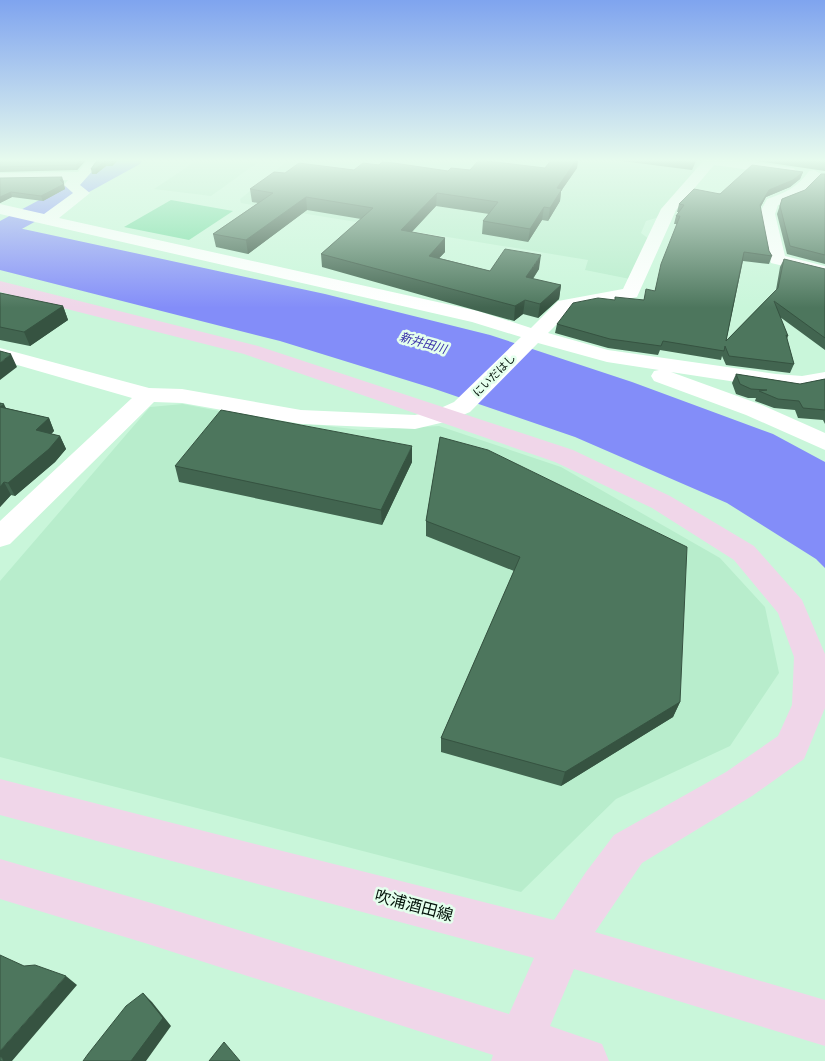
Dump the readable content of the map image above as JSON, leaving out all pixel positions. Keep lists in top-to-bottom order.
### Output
{
  "streets": {
    "street": ["にいだはし", "吹浦酒田線"]
  },
  "water": ["新井田川"]
}
